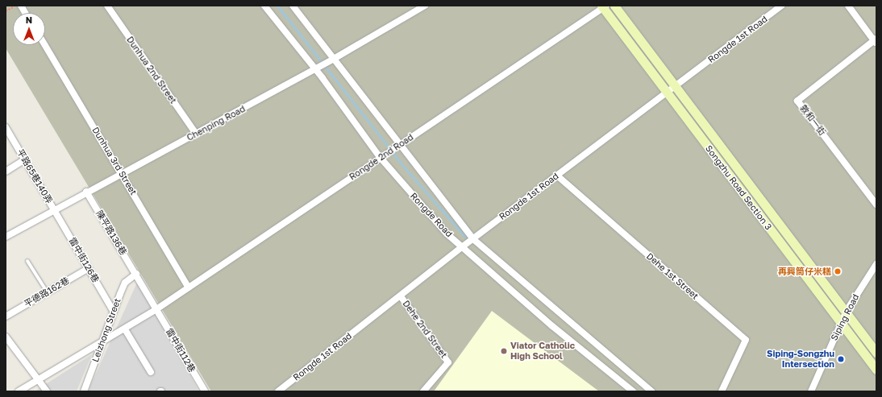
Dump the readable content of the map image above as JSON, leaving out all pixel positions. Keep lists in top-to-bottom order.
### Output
{
  "streets": {
    "street": [
      "Rongde 1st Road",
      "Dunhua 2nd Street",
      "敦和一街",
      "Chenping Road",
      "Rongde 2nd Road",
      "Dunhua 3rd Street",
      "平路65巷140弄",
      "Songzhu Road Section 3",
      "Rongde Road",
      "陳平路136巷",
      "雷中街126巷",
      "Dehe 1st Street",
      "平德路162巷",
      "Siping Road",
      "Dehe 2nd Street",
      "Leizhong Street",
      "雷中街112巷"
    ]
  },
  "crossings": [
    ["Rongde 1st Road", "Songzhu Road Section 3"],
    ["Rongde 1st Road", "Rongde Road"],
    ["Rongde 1st Road", "Dehe 1st Street"],
    ["Rongde 1st Road", "Dehe 2nd Street"],
    ["Dunhua 2nd Street", "Chenping Road"],
    ["Chenping Road", "Dunhua 3rd Street"],
    ["Chenping Road", "平路65巷140弄"],
    ["Chenping Road", "Rongde Road"],
    ["Chenping Road", "陳平路136巷"],
    ["Chenping Road", "雷中街126巷"],
    ["Rongde 2nd Road", "Dunhua 3rd Street"],
    ["Rongde 2nd Road", "Songzhu Road Section 3"],
    ["Rongde 2nd Road", "Rongde Road"],
    ["Rongde 2nd Road", "雷中街112巷"],
    ["平路65巷140弄", "雷中街126巷"],
    ["Songzhu Road Section 3", "Siping Road"],
    ["陳平路136巷", "Leizhong Street"],
    ["陳平路136巷", "雷中街112巷"],
    ["雷中街126巷", "平德路162巷"],
    ["雷中街126巷", "Leizhong Street"],
    ["Leizhong Street", "雷中街112巷"]
  ],
  "places": ["再興筒仔米糕", "Viator Catholic High School", "Siping-Songzhu Intersection"],
  "north": "top"
}
